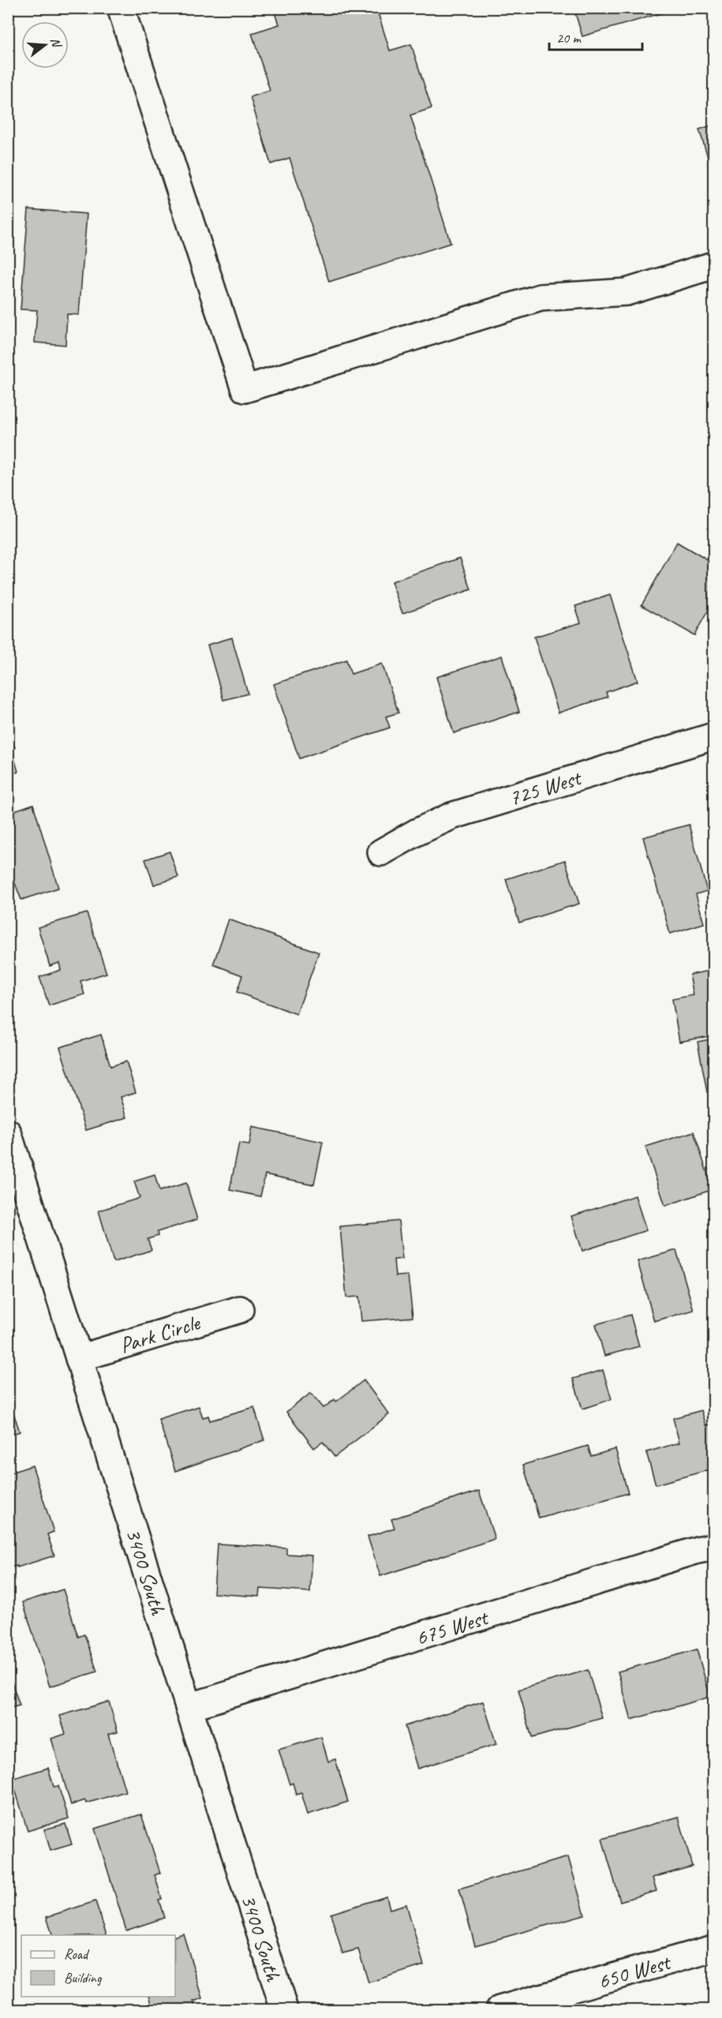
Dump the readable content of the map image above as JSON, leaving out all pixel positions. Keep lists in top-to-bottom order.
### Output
{
  "streets": {
    "street": [
      "725 West",
      "Park Circle",
      "3400 South",
      "675 West",
      "650 West"
    ]
  },
  "crossings": [
    ["Park Circle", "3400 South"],
    ["3400 South", "675 West"]
  ],
  "legend": ["Road", "Building"],
  "scale_bar": "20 m",
  "north": "right"
}
